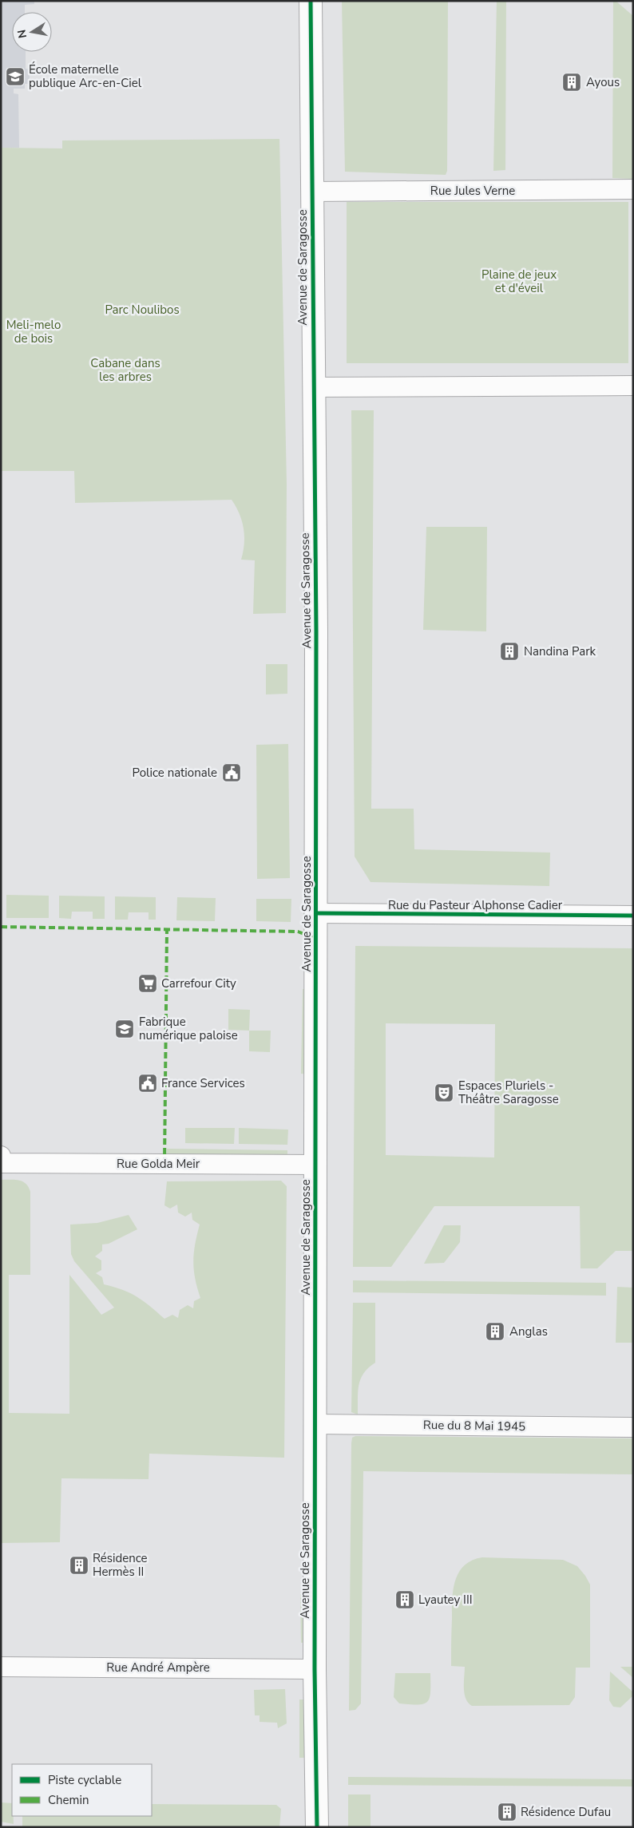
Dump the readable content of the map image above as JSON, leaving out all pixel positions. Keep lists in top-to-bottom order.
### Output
{
  "streets": {
    "street": [
      "Rue Jules Verne",
      "Avenue de Saragosse",
      "Rue du Pasteur Alphonse Cadier",
      "Rue Golda Meir",
      "Rue du 8 Mai 1945",
      "Rue André Ampère"
    ]
  },
  "crossings": [
    ["Rue Jules Verne", "Avenue de Saragosse"],
    ["Avenue de Saragosse", "Rue du Pasteur Alphonse Cadier"],
    ["Avenue de Saragosse", "Rue Golda Meir"],
    ["Avenue de Saragosse", "Rue du 8 Mai 1945"],
    ["Avenue de Saragosse", "Rue André Ampère"]
  ],
  "parks": [
    "Plaine de jeux et d'éveil",
    "Parc Noulibos",
    "Meli-melo de bois",
    "Cabane dans les arbres"
  ],
  "places": {
    "school or university": ["École maternelle publique Arc-en-Ciel", "Fabrique numérique paloise"],
    "building": [
      "Ayous",
      "Nandina Park",
      "Anglas",
      "Résidence Hermès II",
      "Lyautey III",
      "Résidence Dufau"
    ],
    "public building": ["Police nationale", "France Services"],
    "supermarket": ["Carrefour City"],
    "theatre": ["Espaces Pluriels - Théâtre Saragosse"]
  },
  "legend": ["Piste cyclable", "Chemin"],
  "north": "left"
}
